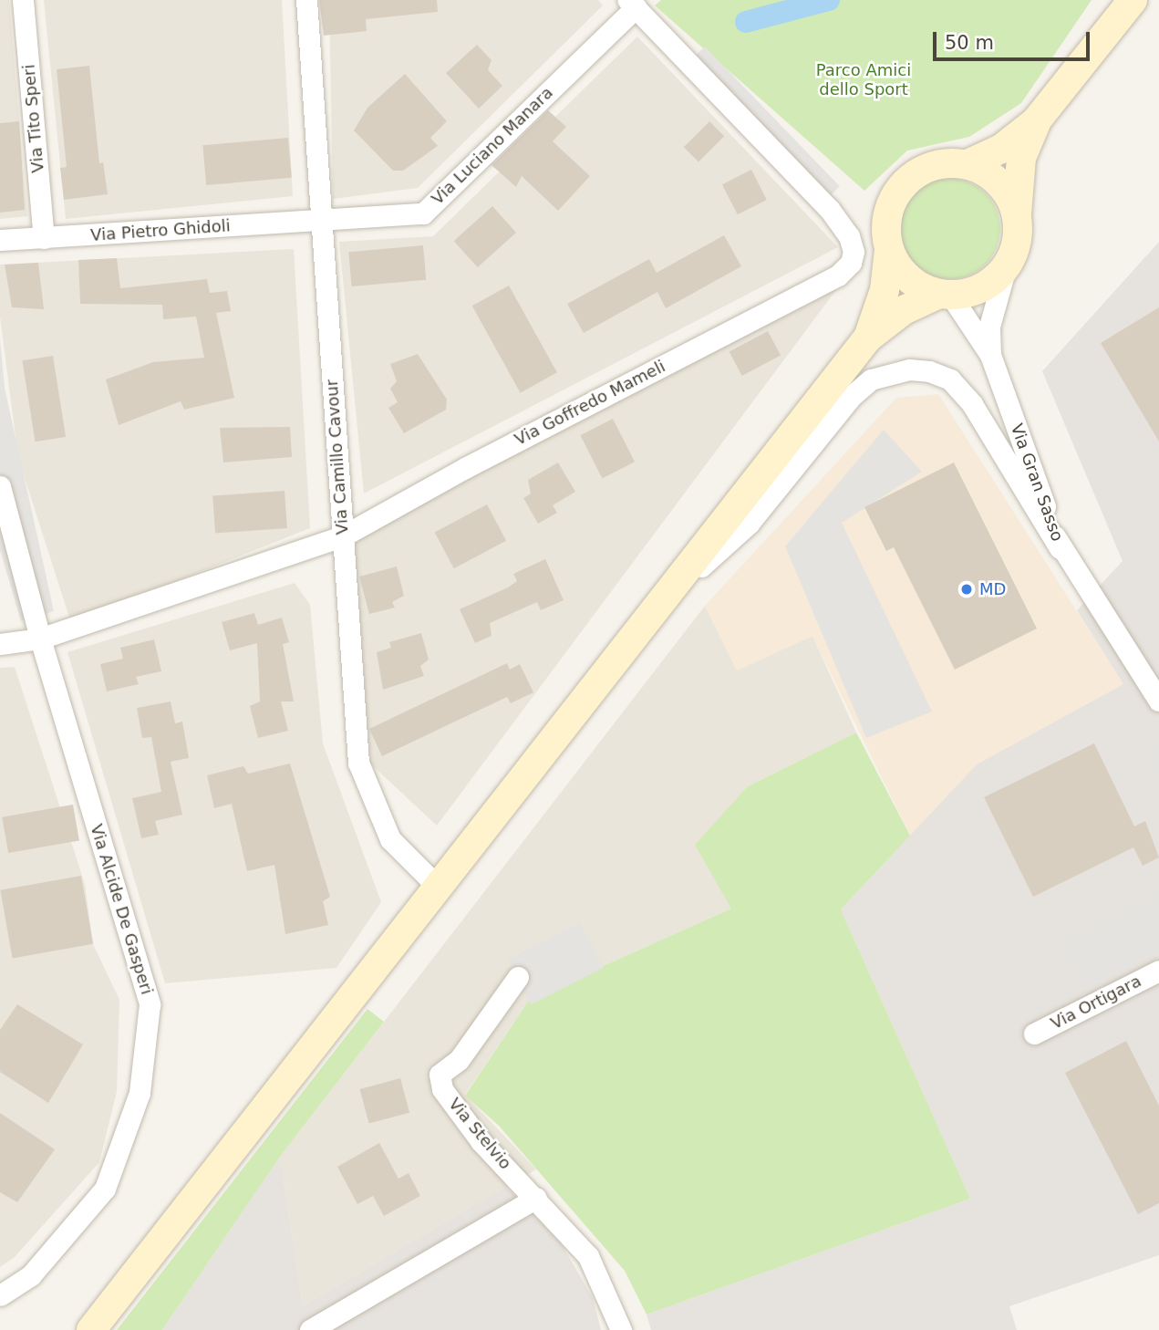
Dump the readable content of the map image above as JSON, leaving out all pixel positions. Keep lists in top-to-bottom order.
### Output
{
  "streets": {
    "street": [
      "Via Tito Speri",
      "Via Luciano Manara",
      "Via Pietro Ghidoli",
      "Via Goffredo Mameli",
      "Via Camillo Cavour",
      "Via Gran Sasso",
      "Via Alcide De Gasperi",
      "Via Ortigara",
      "Via Stelvio"
    ]
  },
  "crossings": [
    ["Via Tito Speri", "Via Pietro Ghidoli"],
    ["Via Luciano Manara", "Via Pietro Ghidoli"],
    ["Via Luciano Manara", "Via Goffredo Mameli"],
    ["Via Luciano Manara", "Via Camillo Cavour"],
    ["Via Pietro Ghidoli", "Via Camillo Cavour"],
    ["Via Goffredo Mameli", "Via Camillo Cavour"],
    ["Via Goffredo Mameli", "Via Alcide De Gasperi"]
  ],
  "parks": ["Parco Amici dello Sport"],
  "places": ["MD"],
  "scale_bar": "50 m"
}
